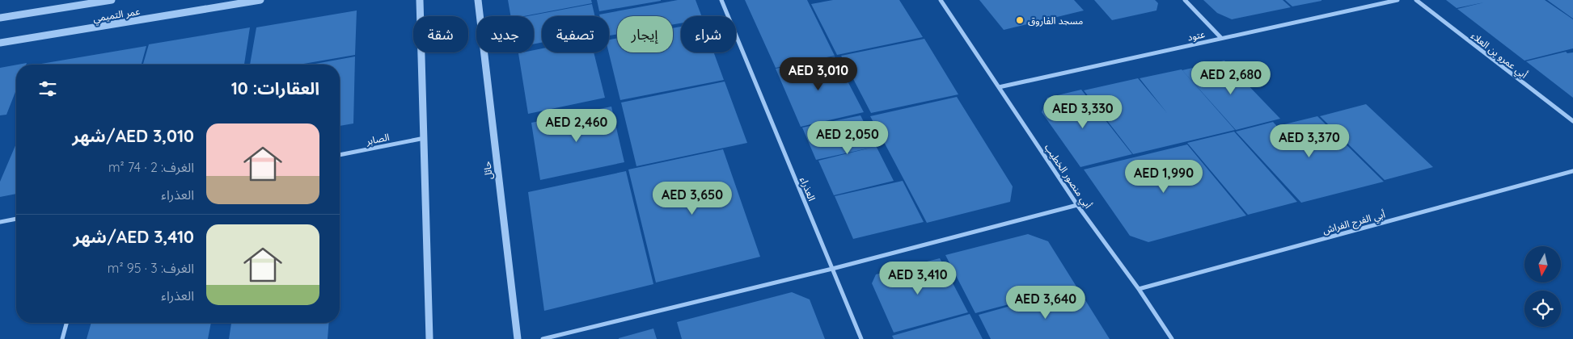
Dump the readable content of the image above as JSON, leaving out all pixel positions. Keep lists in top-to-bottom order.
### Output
{
  "streets": {
    "street": [
      "عمر التميمي",
      "عتود",
      "أبي عمرو بن العلاء",
      "الصابر",
      "حائل",
      "أبي منصور الخطيب",
      "العذراء",
      "أبي الفرج الفراش"
    ]
  },
  "crossings": [
    ["عتود", "أبي منصور الخطيب"],
    ["أبي منصور الخطيب", "أبي الفرج الفراش"]
  ],
  "places": ["مسجد الفاروق"],
  "north": "bottom",
  "page": {
    "chip": [
      "شراء",
      "إيجار",
      "تصفية",
      "جديد",
      "شقة"
    ],
    "price": [
      "AED 3,010",
      "AED 2,680",
      "AED 3,330",
      "AED 2,460",
      "AED 2,050",
      "AED 3,370",
      "AED 1,990",
      "AED 3,650",
      "AED 3,410",
      "AED 3,640"
    ],
    "heading": "العقارات: 10",
    "list": [
      {
        "name": "AED 3,010/شهر",
        "note": "الغرف: 2 · 74 m² · العذراء"
      },
      {
        "name": "AED 3,410/شهر",
        "note": "الغرف: 3 · 95 m² · العذراء"
      }
    ]
  }
}
